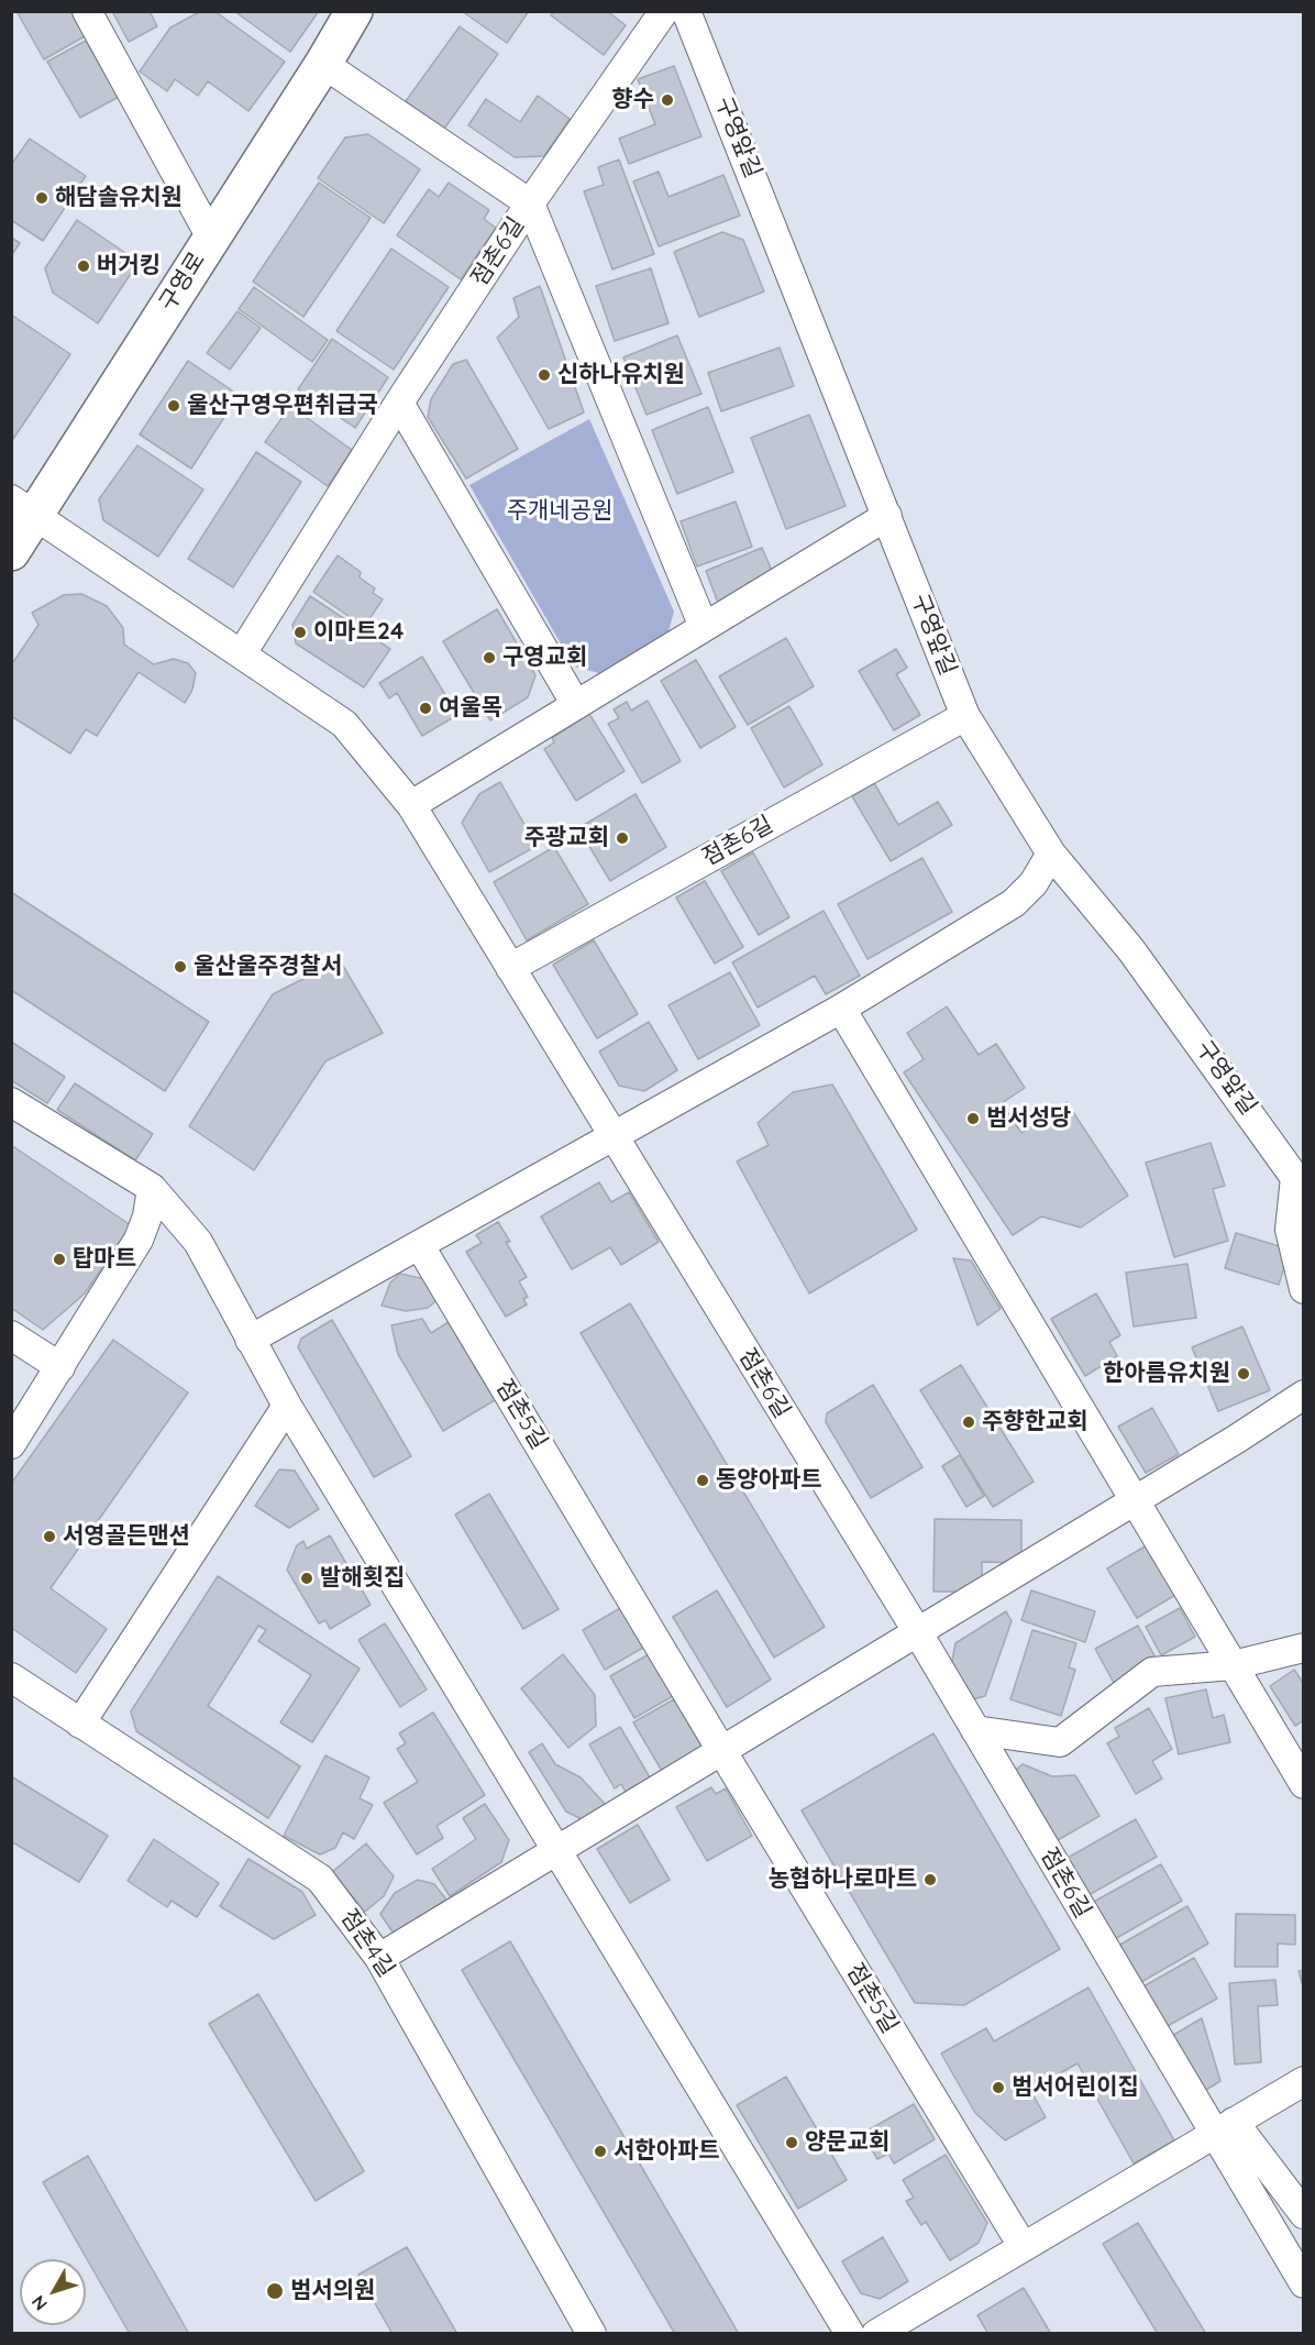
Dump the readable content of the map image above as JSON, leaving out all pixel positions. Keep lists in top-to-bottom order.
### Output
{
  "streets": {
    "main road": ["구영로"],
    "street": [
      "구영앞길",
      "점촌6길",
      "점촌5길",
      "점촌4길"
    ]
  },
  "crossings": [
    ["구영앞길", "점촌6길"],
    ["점촌6길", "구영로"]
  ],
  "parks": ["주개네공원"],
  "places": [
    "향수",
    "해담솔유치원",
    "버거킹",
    "신하나유치원",
    "울산구영우편취급국",
    "이마트24",
    "구영교회",
    "여울목",
    "주광교회",
    "울산울주경찰서",
    "범서성당",
    "탑마트",
    "한아름유치원",
    "주향한교회",
    "동양아파트",
    "서영골든맨션",
    "발해횟집",
    "농협하나로마트",
    "범서어린이집",
    "양문교회",
    "서한아파트",
    "범서의원"
  ],
  "north": "bottom left"
}
